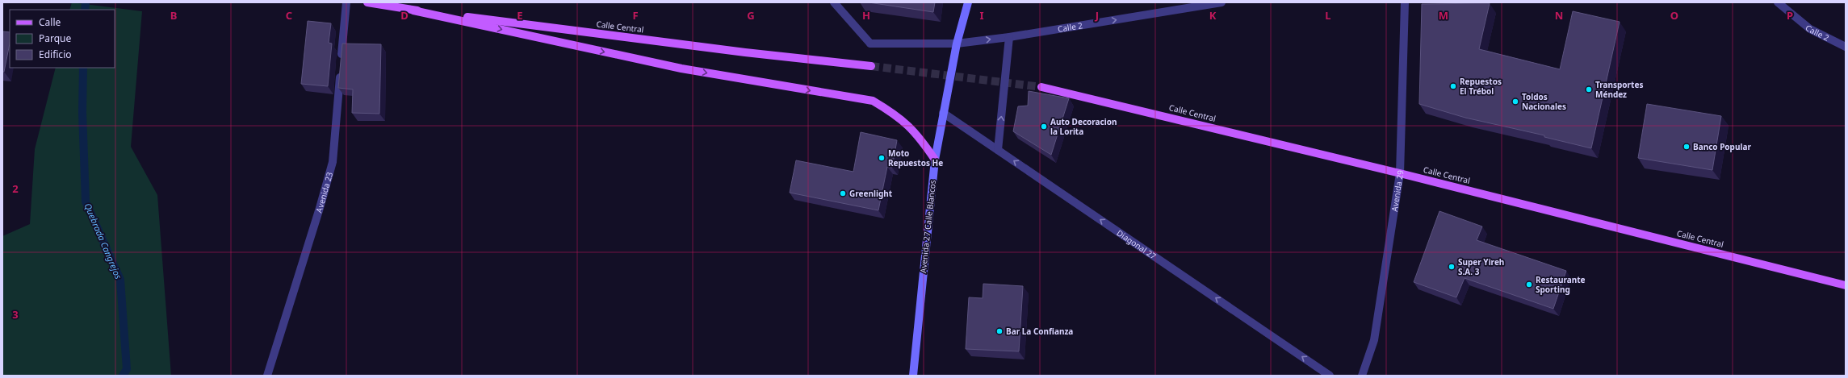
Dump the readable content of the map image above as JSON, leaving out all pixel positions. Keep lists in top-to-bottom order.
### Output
{
  "streets": {
    "main road": ["Calle Central", "Avenida 27 Calle Blancos"],
    "street": [
      "Calle 2",
      "Avenida 29",
      "Avenida 23",
      "Diagonal 27"
    ]
  },
  "crossings": [
    ["Calle Central", "Avenida 29"],
    ["Calle 2", "Avenida 27 Calle Blancos"],
    ["Avenida 27 Calle Blancos", "Diagonal 27"]
  ],
  "one_way": ["Calle 2", "Diagonal 27"],
  "water": ["Quebrada Cangrejos"],
  "places": [
    "Repuestos El Trébol",
    "Transportes Méndez",
    "Toldos Nacionales",
    "Auto Decoracion la Lorita",
    "Banco Popular",
    "Moto Repuestos He",
    "Greenlight",
    "Super Yireh S.A. 3",
    "Restaurante Sporting",
    "Bar La Confianza"
  ],
  "legend": ["Calle", "Parque", "Edificio"],
  "grid": {
    "columns": [
      "B",
      "C",
      "D",
      "E",
      "F",
      "G",
      "H",
      "I",
      "J",
      "K",
      "L",
      "M",
      "N",
      "O",
      "P"
    ],
    "rows": ["2", "3"]
  }
}
